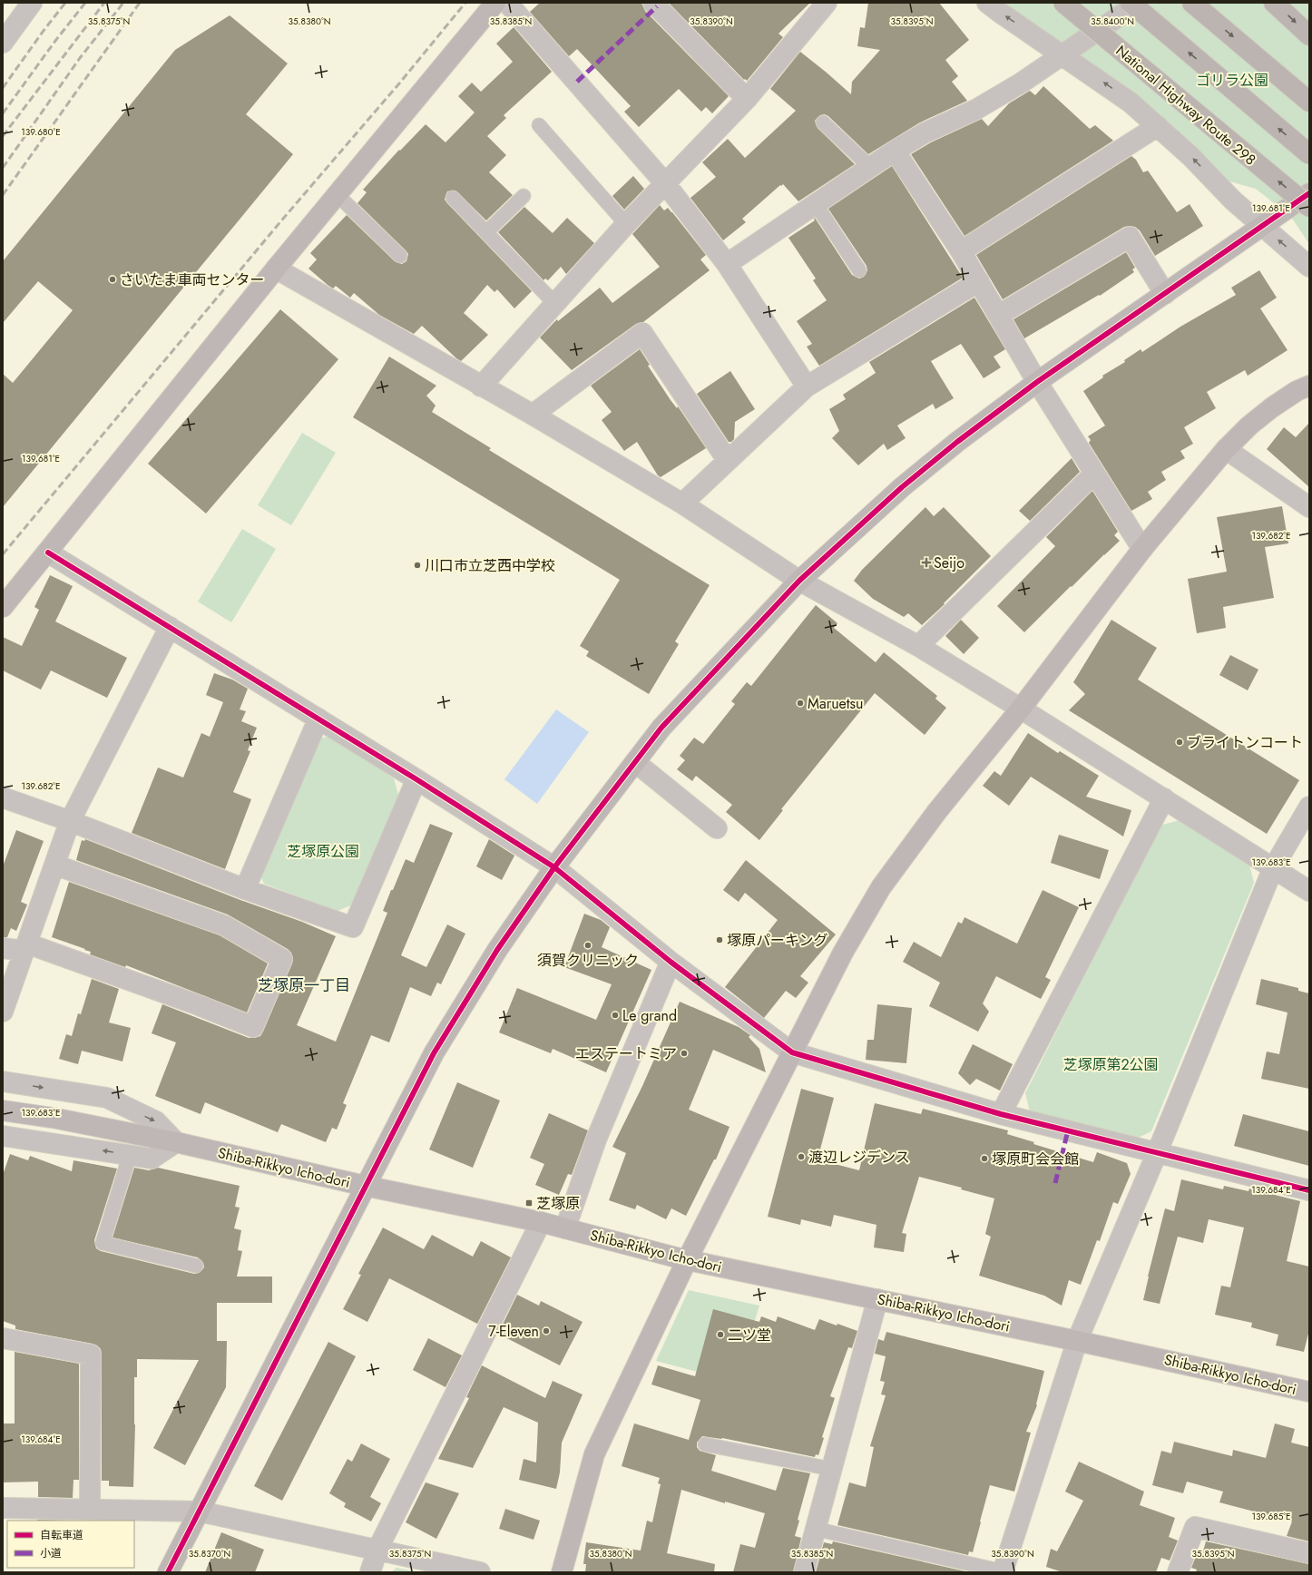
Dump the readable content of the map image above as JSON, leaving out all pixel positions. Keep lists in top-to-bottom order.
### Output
{
  "streets": {
    "highway": ["National Highway Route 298"],
    "street": ["Shiba-Rikkyo Icho-dori"]
  },
  "districts": ["芝塚原一丁目"],
  "parks": ["ゴリラ公園", "芝塚原公園", "芝塚原第2公園"],
  "places": {
    "other": [
      "さいたま車両センター",
      "川口市立芝西中学校",
      "Maruetsu",
      "ブライトンコート",
      "塚原パーキング",
      "須賀クリニック",
      "Le grand",
      "エステートミア",
      "渡辺レジデンス",
      "塚原町会会館",
      "7-Eleven",
      "二ツ堂"
    ],
    "health": ["Seijo"],
    "transit": ["芝塚原"]
  },
  "legend": ["自転車道", "小道"],
  "coordinates": [
    "35.8375°N",
    "35.8380°N",
    "35.8385°N",
    "35.8390°N",
    "35.8395°N",
    "35.8400°N",
    "139.680°E",
    "139.681°E",
    "139.682°E",
    "139.683°E",
    "139.684°E",
    "139.685°E",
    "35.8370°N"
  ]
}
